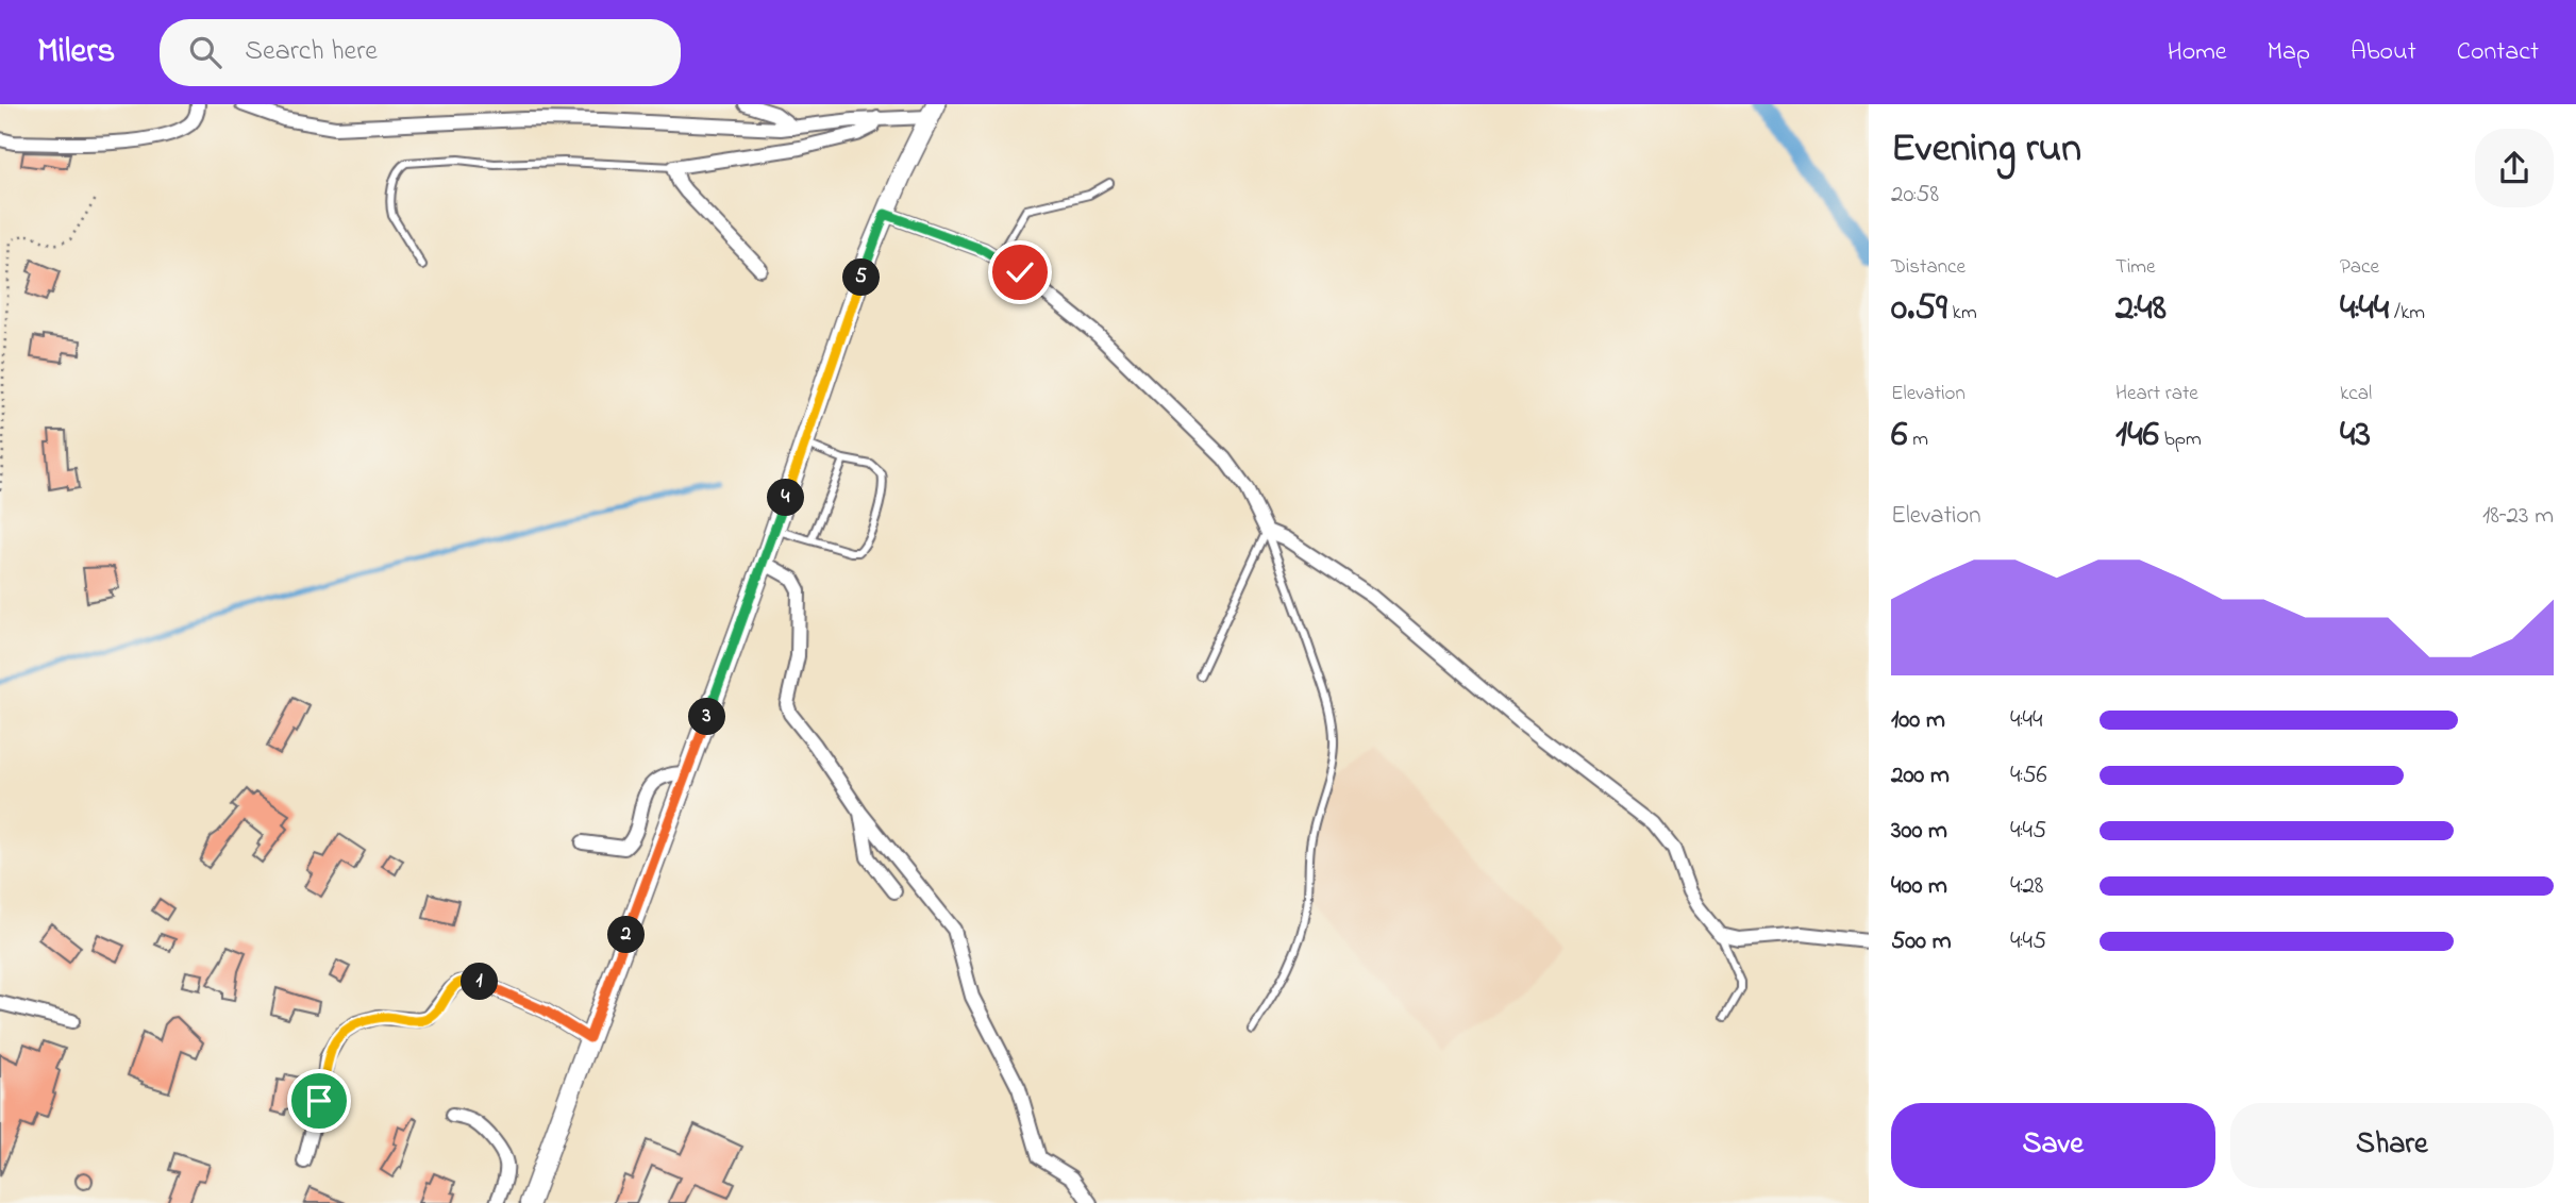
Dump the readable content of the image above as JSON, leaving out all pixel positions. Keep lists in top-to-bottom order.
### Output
{
  "page": {
    "header": "Milers",
    "search": "Search here",
    "nav": [
      "Home",
      "Map",
      "About",
      "Contact"
    ],
    "heading": ["Evening run", "20:58"],
    "stats": [
      ["Distance", "0.59 km"],
      ["Time", "2:48"],
      ["Pace", "4:44 /km"],
      ["Elevation", "6 m"],
      ["Heart rate", "146 bpm"],
      ["kcal", "43"]
    ],
    "pins": [
      "5",
      "4",
      "3",
      "2",
      "1"
    ],
    "chart": ["Elevation", "18–23 m"],
    "list": [
      {
        "name": "100 m",
        "note": "4:44"
      },
      {
        "name": "200 m",
        "note": "4:56"
      },
      {
        "name": "300 m",
        "note": "4:45"
      },
      {
        "name": "400 m",
        "note": "4:28"
      },
      {
        "name": "500 m",
        "note": "4:45"
      }
    ],
    "buttons": ["Save", "Share"]
  }
}
